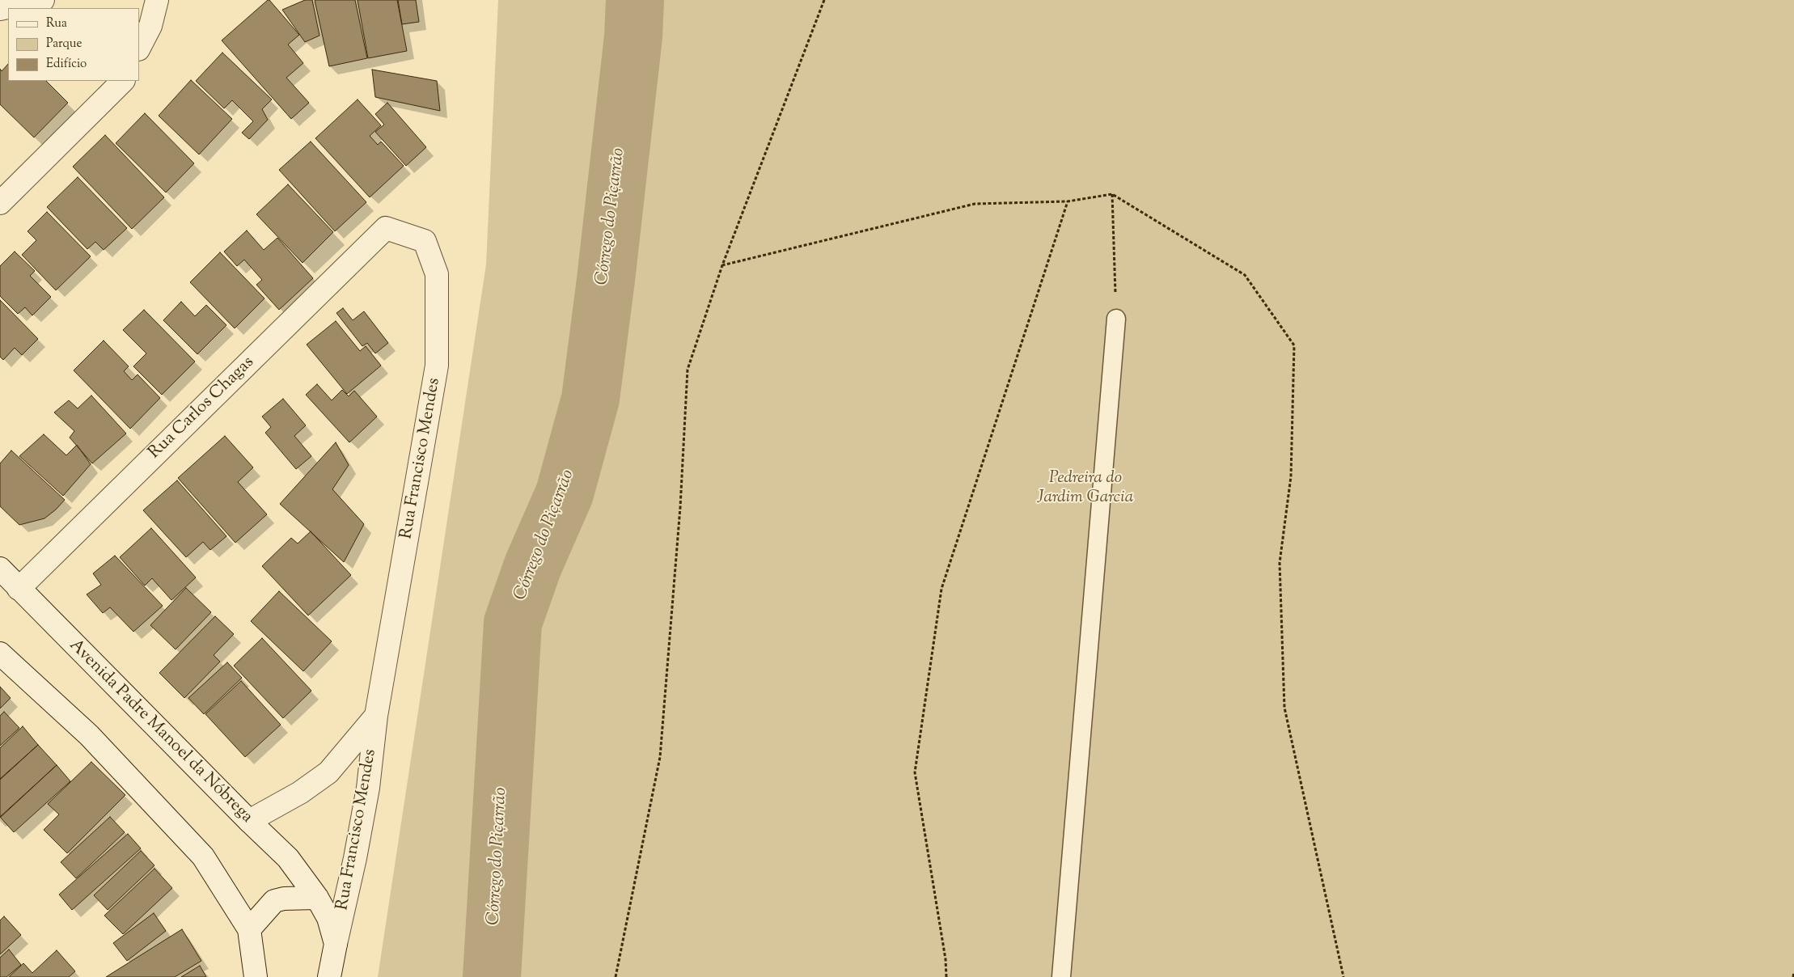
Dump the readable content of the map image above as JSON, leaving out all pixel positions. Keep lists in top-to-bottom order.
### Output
{
  "streets": {
    "street": ["Rua Carlos Chagas", "Rua Francisco Mendes", "Avenida Padre Manoel da Nóbrega"]
  },
  "crossings": [
    ["Rua Carlos Chagas", "Rua Francisco Mendes"],
    ["Rua Carlos Chagas", "Avenida Padre Manoel da Nóbrega"],
    ["Rua Francisco Mendes", "Avenida Padre Manoel da Nóbrega"]
  ],
  "water": ["Córrego do Piçarrão"],
  "parks": ["Pedreira do Jardim Garcia"],
  "legend": ["Rua", "Parque", "Edifício"]
}
